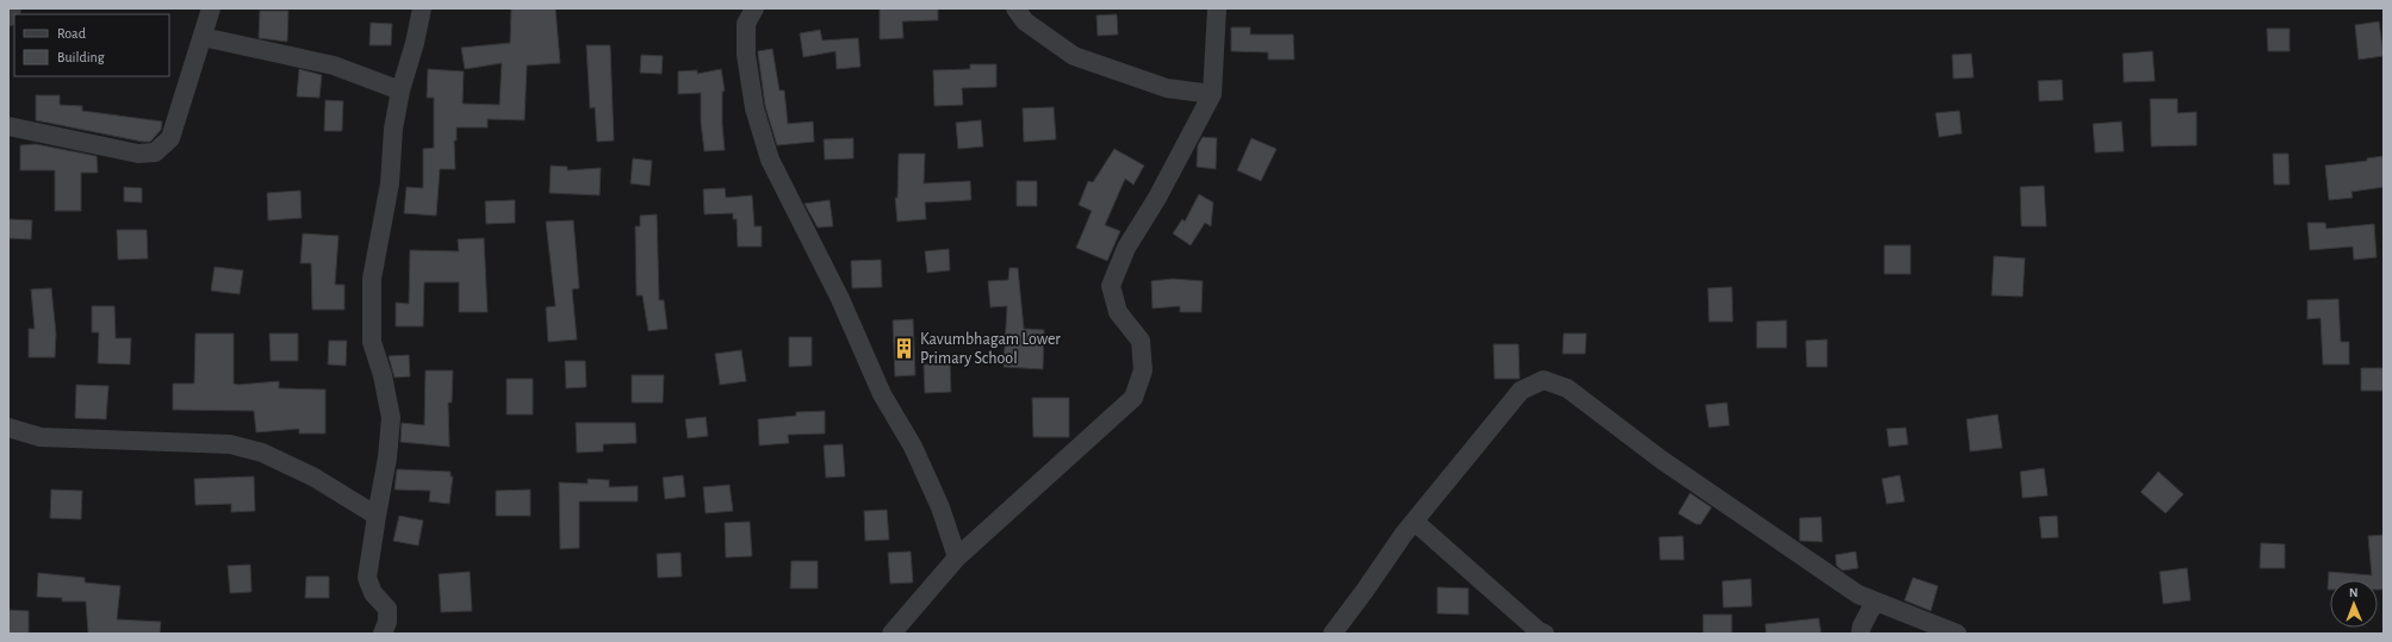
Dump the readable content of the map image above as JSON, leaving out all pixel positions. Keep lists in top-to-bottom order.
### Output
{
  "places": {
    "building": ["Kavumbhagam Lower Primary School"]
  },
  "legend": ["Road", "Building"],
  "north": "top"
}
